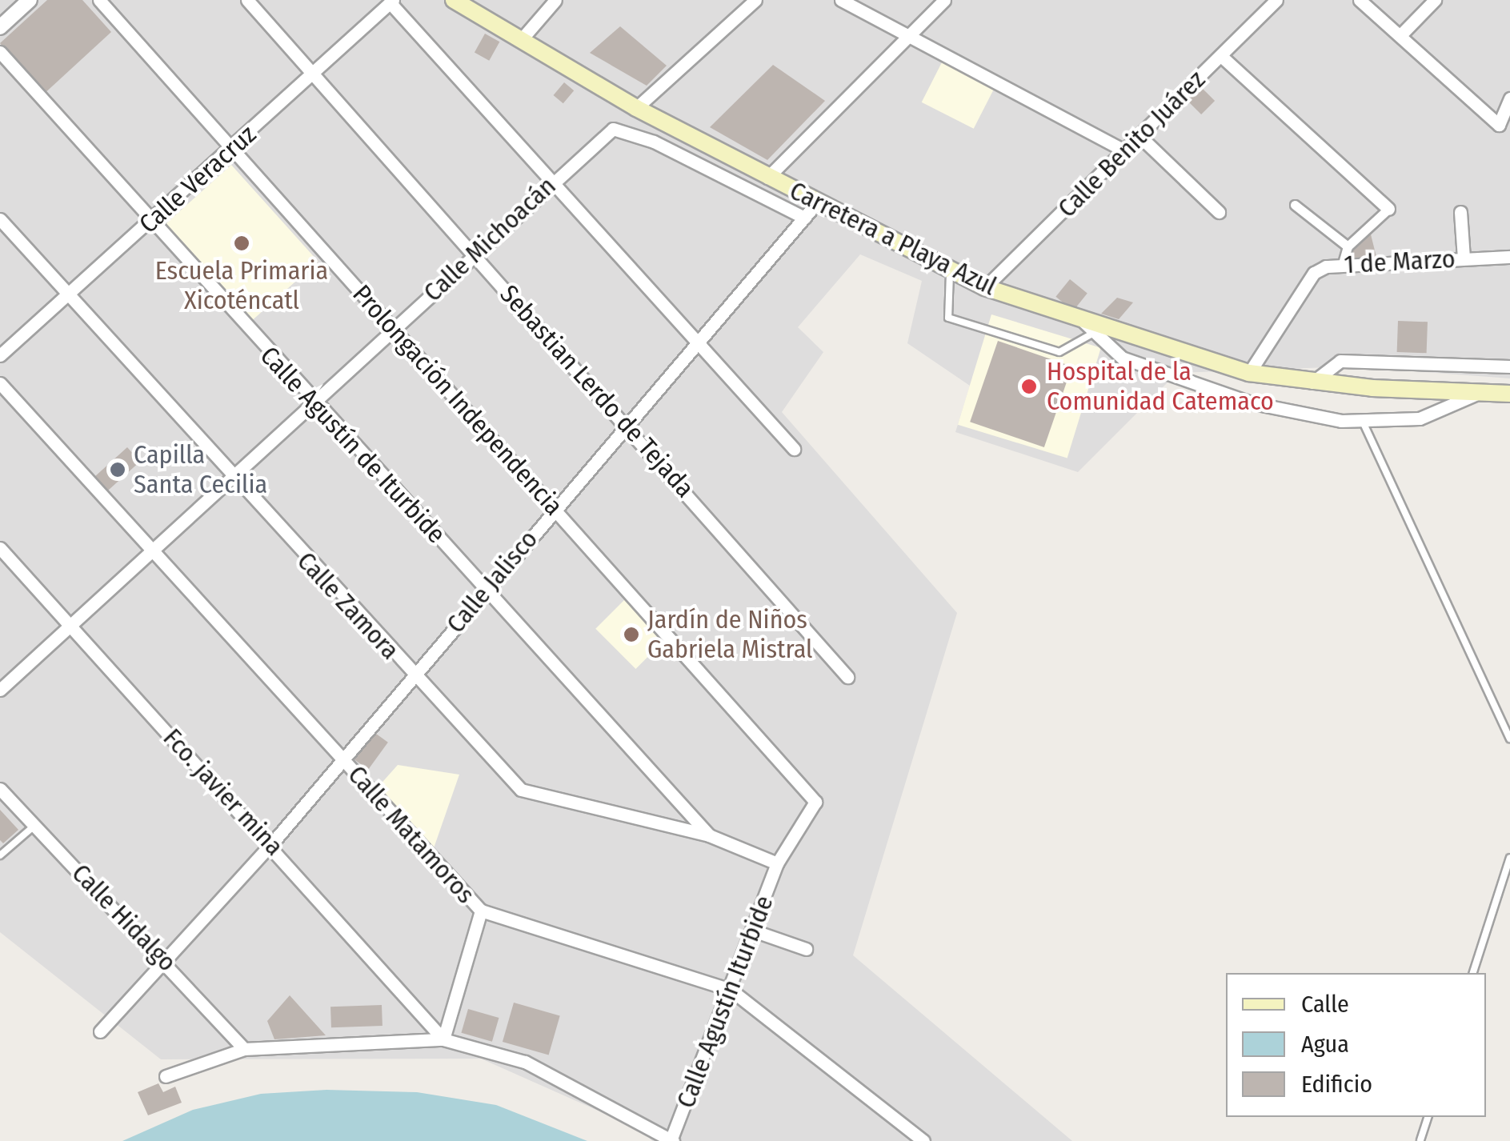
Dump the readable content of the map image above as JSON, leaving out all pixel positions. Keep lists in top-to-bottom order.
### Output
{
  "streets": {
    "main road": ["Carretera a Playa Azul"],
    "street": [
      "Calle Benito Juárez",
      "Calle Veracruz",
      "Calle Michoacán",
      "1 de Marzo",
      "Sebastian Lerdo de Tejada",
      "Prolongación Independencia",
      "Calle Agustín de Iturbide",
      "Calle Jalisco",
      "Calle Zamora",
      "Fco. javier mina",
      "Calle Matamoros",
      "Calle Hidalgo",
      "Calle Agustín Iturbide"
    ]
  },
  "crossings": [
    ["Calle Benito Juárez", "Carretera a Playa Azul"],
    ["Calle Veracruz", "Sebastian Lerdo de Tejada"],
    ["Calle Veracruz", "Prolongación Independencia"],
    ["Calle Veracruz", "Calle Agustín de Iturbide"],
    ["Calle Veracruz", "Calle Zamora"],
    ["Carretera a Playa Azul", "1 de Marzo"],
    ["Carretera a Playa Azul", "Calle Jalisco"],
    ["Calle Michoacán", "Sebastian Lerdo de Tejada"],
    ["Calle Michoacán", "Prolongación Independencia"],
    ["Calle Michoacán", "Calle Agustín de Iturbide"],
    ["Calle Michoacán", "Calle Jalisco"],
    ["Calle Michoacán", "Calle Zamora"],
    ["Calle Michoacán", "Fco. javier mina"],
    ["Calle Michoacán", "Calle Matamoros"],
    ["Sebastian Lerdo de Tejada", "Calle Jalisco"],
    ["Prolongación Independencia", "Calle Jalisco"],
    ["Prolongación Independencia", "Calle Agustín Iturbide"],
    ["Calle Agustín de Iturbide", "Calle Jalisco"],
    ["Calle Agustín de Iturbide", "Calle Zamora"],
    ["Calle Jalisco", "Calle Zamora"],
    ["Calle Jalisco", "Fco. javier mina"],
    ["Calle Jalisco", "Calle Matamoros"],
    ["Calle Jalisco", "Calle Hidalgo"],
    ["Calle Zamora", "Calle Agustín Iturbide"],
    ["Calle Matamoros", "Calle Agustín Iturbide"]
  ],
  "places": [
    "Escuela Primaria Xicoténcatl",
    "Hospital de la Comunidad Catemaco",
    "Capilla Santa Cecilia",
    "Jardín de Niños Gabriela Mistral"
  ],
  "legend": ["Calle", "Agua", "Edificio"]
}
